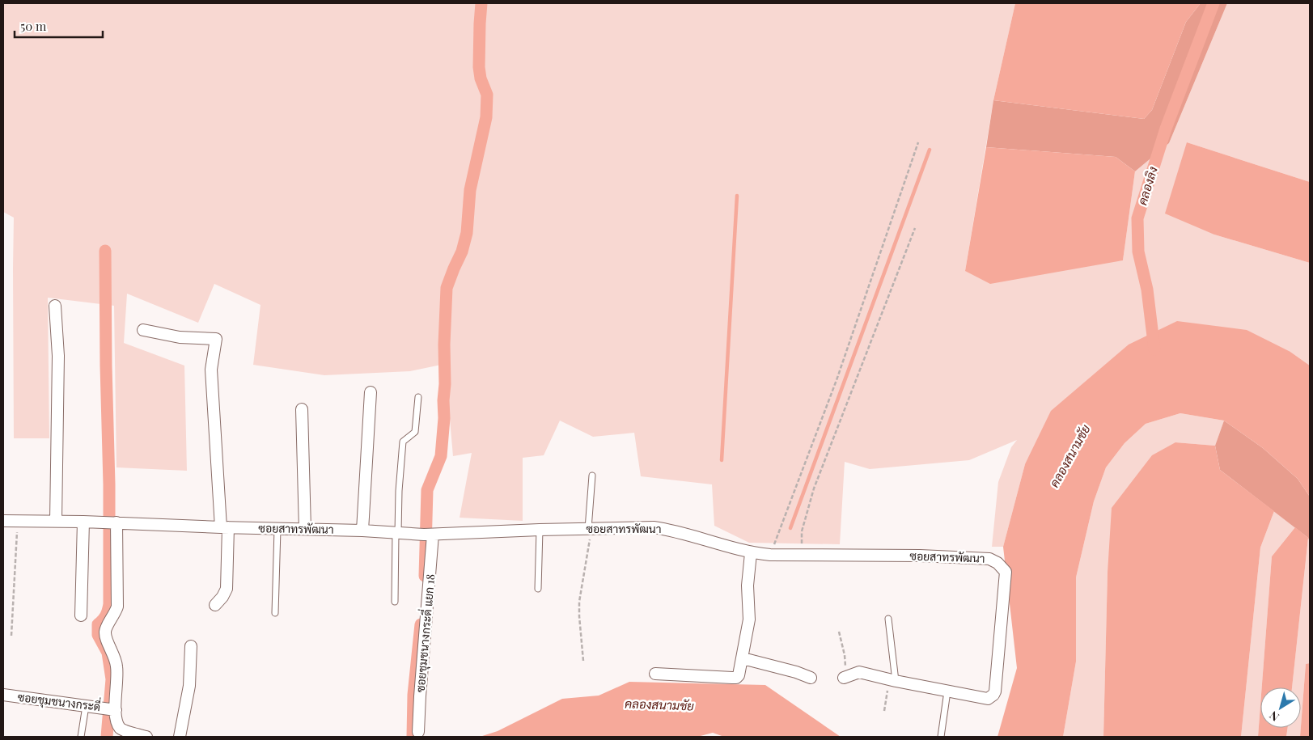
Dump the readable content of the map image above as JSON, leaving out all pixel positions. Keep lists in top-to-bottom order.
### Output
{
  "streets": {
    "street": ["ซอยสาทรพัฒนา", "ซอยชุมชนางกระดี่ แยก 18", "ซอยชุมชนางกระดี่"]
  },
  "crossings": [
    ["ซอยสาทรพัฒนา", "ซอยชุมชนางกระดี่ แยก 18"]
  ],
  "water": ["คลองลิง", "คลองสนามชัย"],
  "scale_bar": "50 m",
  "north": "bottom left"
}
